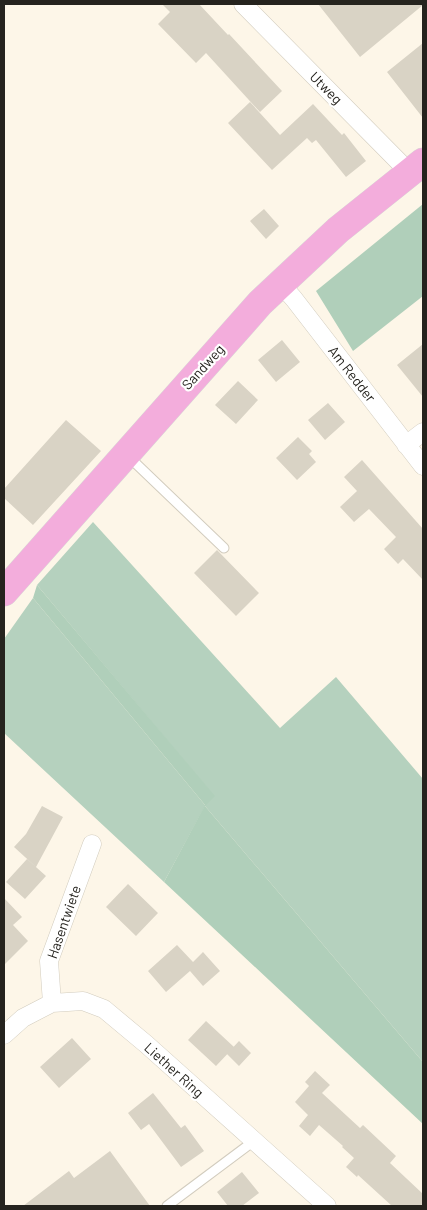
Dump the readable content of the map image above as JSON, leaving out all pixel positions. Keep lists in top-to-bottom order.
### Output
{
  "streets": {
    "main road": ["Sandweg"],
    "street": [
      "Utweg",
      "Am Redder",
      "Hasentwiete",
      "Liether Ring"
    ]
  },
  "crossings": [
    ["Utweg", "Sandweg"],
    ["Sandweg", "Am Redder"],
    ["Hasentwiete", "Liether Ring"]
  ]
}
